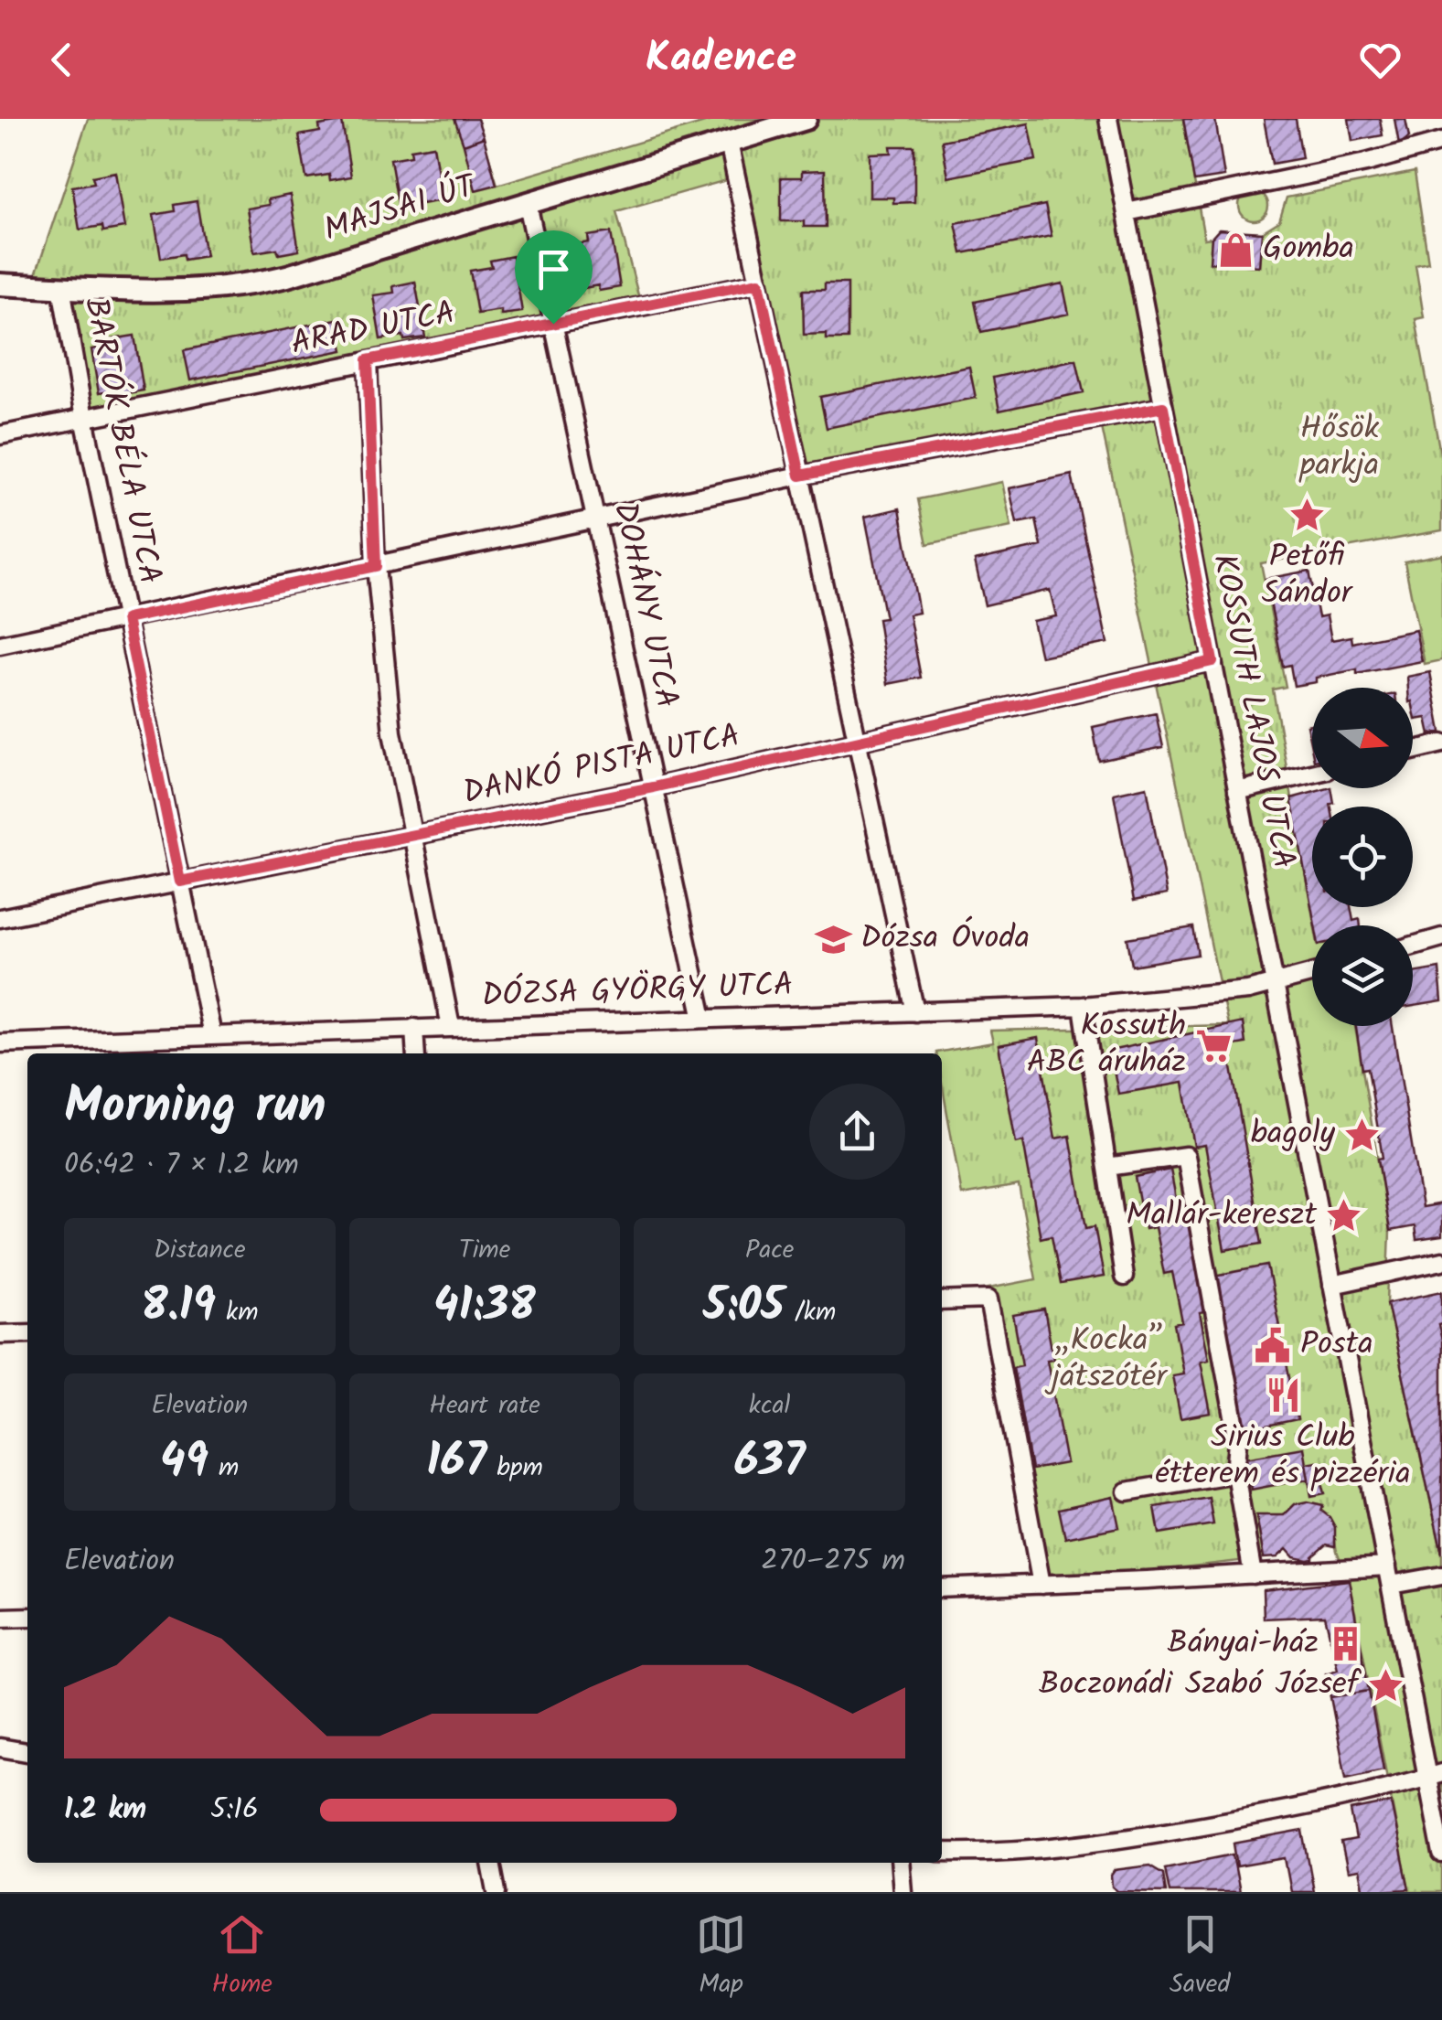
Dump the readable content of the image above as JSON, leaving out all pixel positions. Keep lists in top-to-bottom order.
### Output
{
  "streets": {
    "main road": ["MAJSAI ÚT"],
    "street": [
      "ARAD UTCA",
      "BARTÓK BÉLA UTCA",
      "DOHÁNY UTCA",
      "KOSSUTH LAJOS UTCA",
      "DANKÓ PISTA UTCA",
      "DÓZSA GYÖRGY UTCA"
    ]
  },
  "crossings": [
    ["MAJSAI ÚT", "BARTÓK BÉLA UTCA"],
    ["MAJSAI ÚT", "DOHÁNY UTCA"],
    ["ARAD UTCA", "BARTÓK BÉLA UTCA"],
    ["ARAD UTCA", "DOHÁNY UTCA"],
    ["BARTÓK BÉLA UTCA", "DANKÓ PISTA UTCA"],
    ["BARTÓK BÉLA UTCA", "DÓZSA GYÖRGY UTCA"],
    ["DOHÁNY UTCA", "DANKÓ PISTA UTCA"],
    ["DOHÁNY UTCA", "DÓZSA GYÖRGY UTCA"],
    ["KOSSUTH LAJOS UTCA", "DANKÓ PISTA UTCA"],
    ["KOSSUTH LAJOS UTCA", "DÓZSA GYÖRGY UTCA"]
  ],
  "parks": ["Hősök parkja", "„Kocka” játszótér"],
  "places": {
    "shop": ["Gomba"],
    "place": [
      "Petőfi Sándor",
      "bagoly",
      "Mallár-kereszt",
      "Boczonádi Szabó József"
    ],
    "school or university": ["Dózsa Óvoda"],
    "supermarket": ["Kossuth ABC áruház"],
    "public building": ["Posta"],
    "restaurant": ["Sirius Club étterem és pizzéria"],
    "building": ["Bányai-ház"]
  },
  "north": "right",
  "page": {
    "header": "Kadence",
    "heading": ["Morning run", "06:42 · 7 × 1.2 km"],
    "stats": [
      ["Distance", "8.19 km"],
      ["Time", "41:38"],
      ["Pace", "5:05 /km"],
      ["Elevation", "49 m"],
      ["Heart rate", "167 bpm"],
      ["kcal", "637"]
    ],
    "chart": ["Elevation", "270–275 m"],
    "list": [
      {
        "name": "1.2 km",
        "note": "5:16"
      }
    ],
    "tabs": ["Home", "Map", "Saved"]
  }
}
